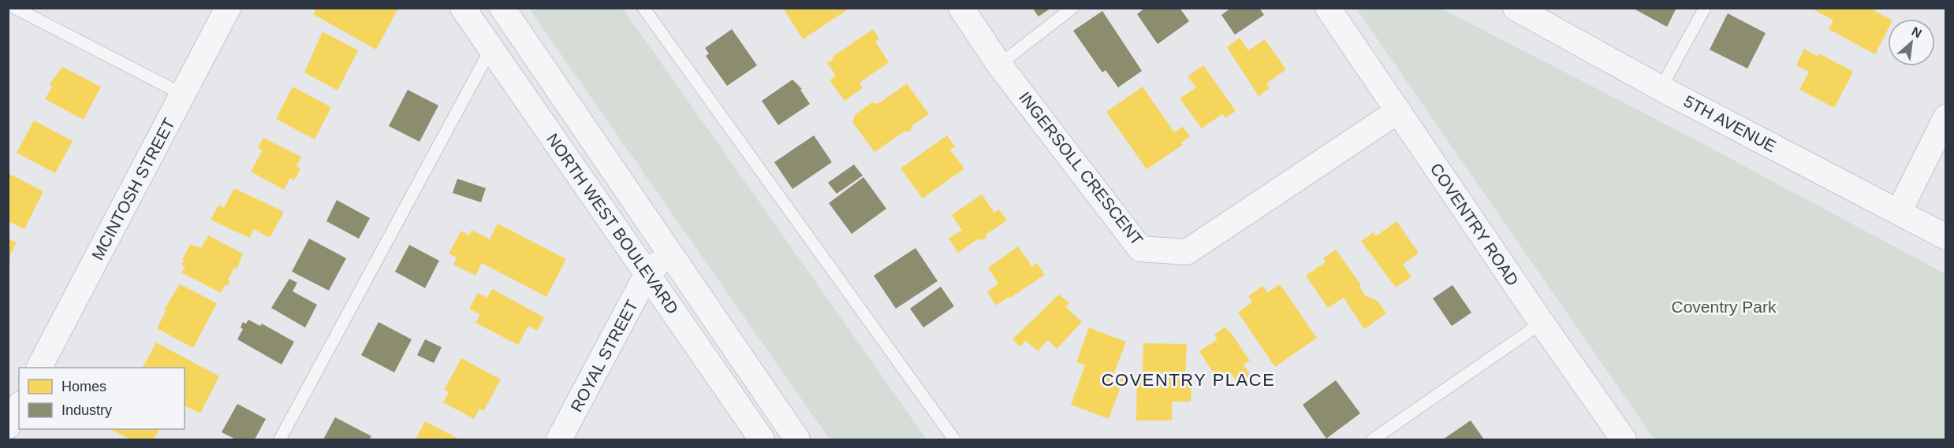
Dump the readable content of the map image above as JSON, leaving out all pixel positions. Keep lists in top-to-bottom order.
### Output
{
  "streets": {
    "street": [
      "5TH AVENUE",
      "INGERSOLL CRESCENT",
      "MCINTOSH STREET",
      "NORTH WEST BOULEVARD",
      "COVENTRY ROAD",
      "ROYAL STREET"
    ]
  },
  "crossings": [
    ["INGERSOLL CRESCENT", "COVENTRY ROAD"],
    ["NORTH WEST BOULEVARD", "ROYAL STREET"]
  ],
  "districts": ["COVENTRY PLACE"],
  "parks": ["Coventry Park"],
  "legend": ["Homes", "Industry"],
  "north": "top right"
}
